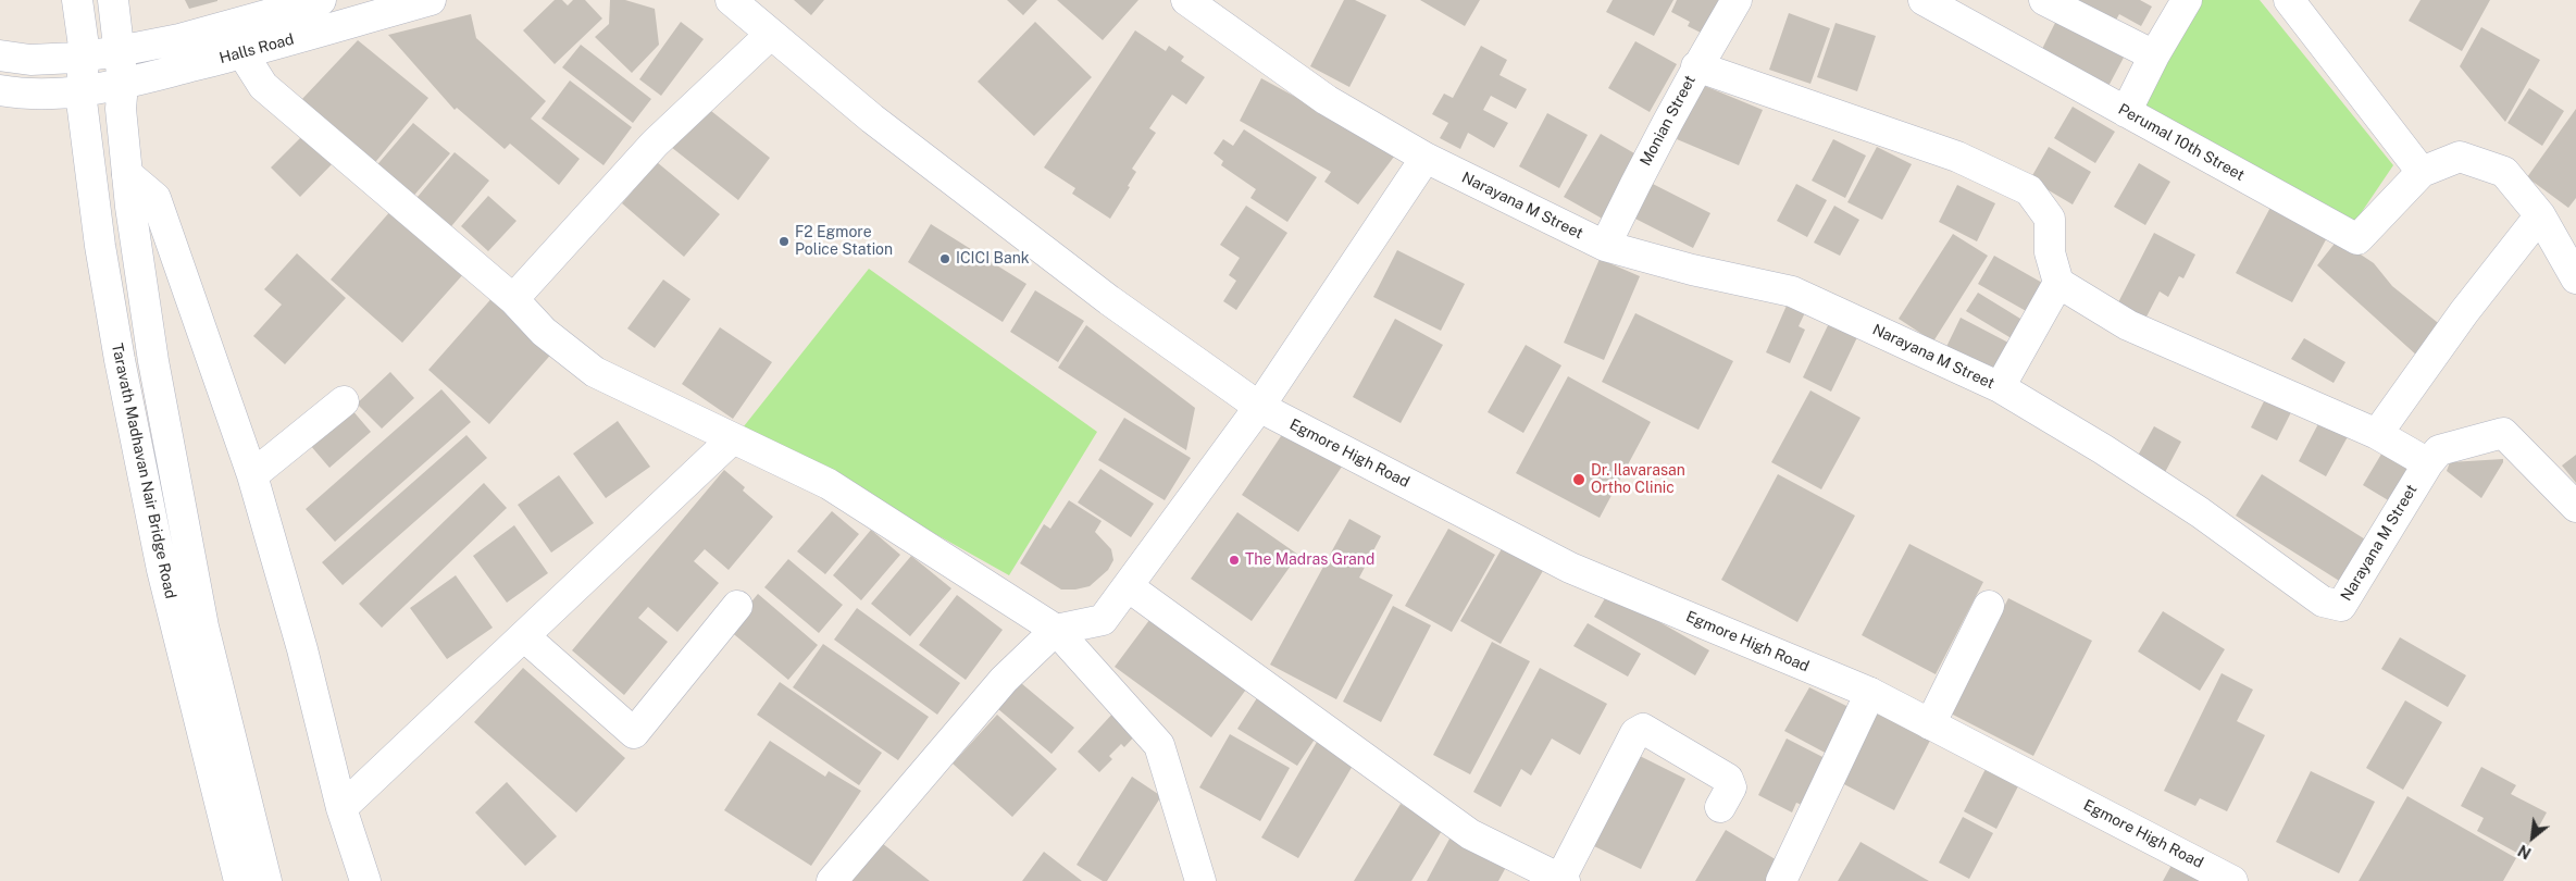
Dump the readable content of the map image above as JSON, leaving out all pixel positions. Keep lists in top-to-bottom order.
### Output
{
  "streets": {
    "street": [
      "Halls Road",
      "Monian Street",
      "Perumal 10th Street",
      "Narayana M Street",
      "Egmore High Road",
      "Taravath Madhavan Nair Bridge Road"
    ]
  },
  "crossings": [
    ["Halls Road", "Taravath Madhavan Nair Bridge Road"],
    ["Monian Street", "Narayana M Street"]
  ],
  "places": [
    "F2 Egmore Police Station",
    "ICICI Bank",
    "Dr. Ilavarasan Ortho Clinic",
    "The Madras Grand"
  ],
  "north": "bottom left"
}
